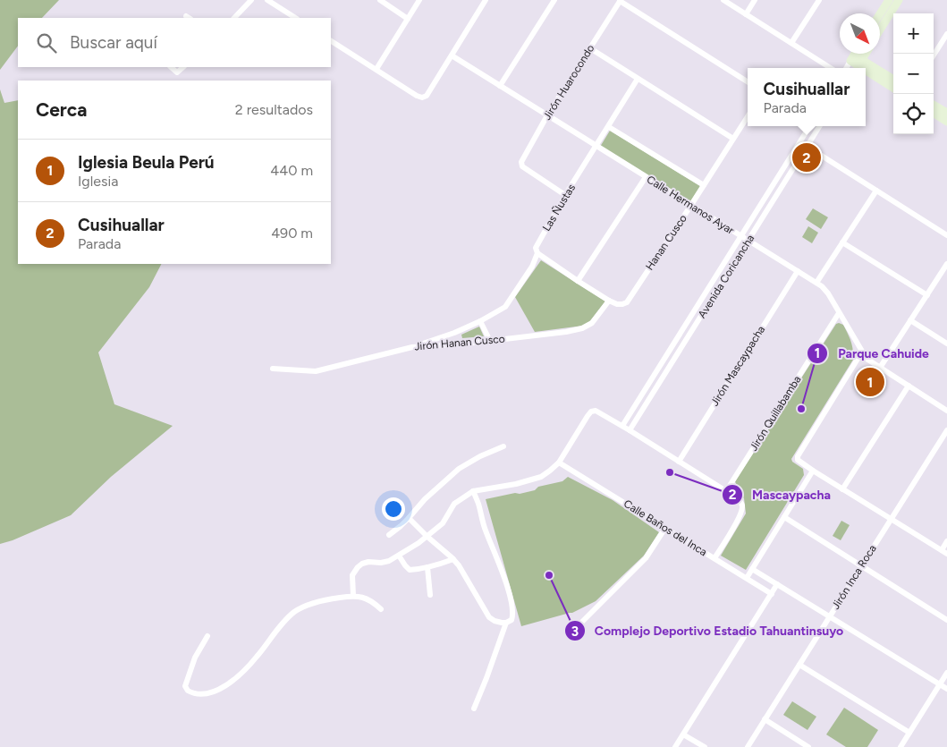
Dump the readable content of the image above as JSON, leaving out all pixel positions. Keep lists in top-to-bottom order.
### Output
{
  "streets": {
    "street": [
      "Jirón Huarocondo",
      "Calle Hermanos Ayar",
      "Las Ñustas",
      "Hanan Cusco",
      "Avenida Coricancha",
      "Jirón Hanan Cusco",
      "Jirón Mascaypacha",
      "Jirón Quillabamba",
      "Calle Baños del Inca",
      "Jirón Inca Roca"
    ]
  },
  "crossings": [
    ["Jirón Huarocondo", "Calle Hermanos Ayar"],
    ["Jirón Huarocondo", "Las Ñustas"],
    ["Calle Hermanos Ayar", "Las Ñustas"],
    ["Calle Hermanos Ayar", "Hanan Cusco"],
    ["Calle Hermanos Ayar", "Avenida Coricancha"],
    ["Calle Hermanos Ayar", "Jirón Mascaypacha"],
    ["Calle Hermanos Ayar", "Jirón Quillabamba"],
    ["Las Ñustas", "Jirón Hanan Cusco"],
    ["Hanan Cusco", "Jirón Hanan Cusco"]
  ],
  "places": ["Parque Cahuide", "Mascaypacha", "Complejo Deportivo Estadio Tahuantinsuyo"],
  "north": "bottom right",
  "page": {
    "map_buttons": ["+", "−"],
    "search": "Buscar aquí",
    "popup": ["Cusihuallar", "Parada"],
    "heading": ["Cerca", "2 resultados"],
    "list": [
      {
        "mark": "1",
        "name": "Iglesia Beula Perú",
        "note": "Iglesia",
        "value": "440 m"
      },
      {
        "mark": "2",
        "name": "Cusihuallar",
        "note": "Parada",
        "value": "490 m"
      }
    ],
    "pins": ["2", "1"]
  }
}
